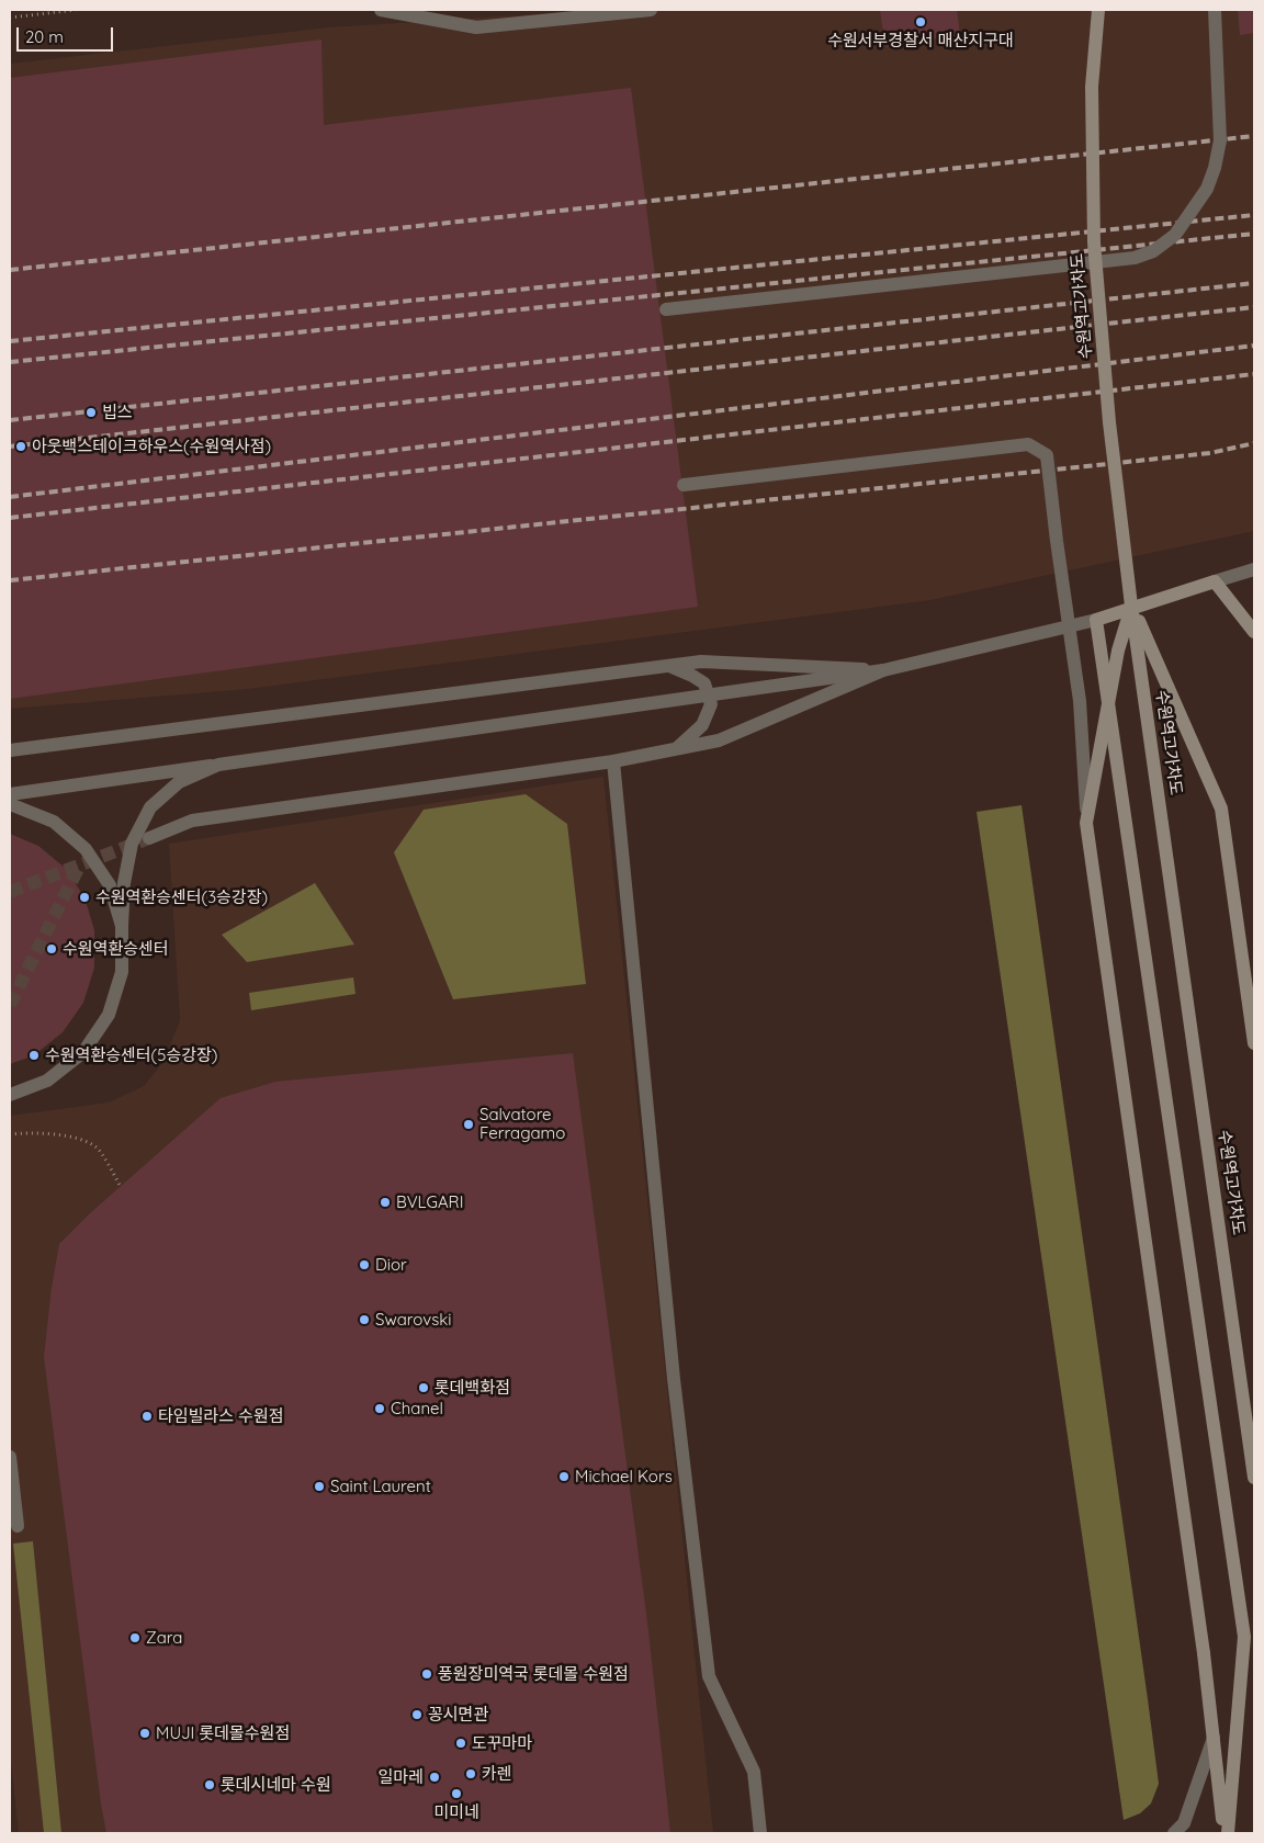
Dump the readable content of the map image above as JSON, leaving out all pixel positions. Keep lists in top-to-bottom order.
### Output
{
  "streets": {
    "main road": ["수원역고가차도"]
  },
  "places": [
    "수원서부경찰서 매산지구대",
    "빕스",
    "아웃백스테이크하우스(수원역사점)",
    "수원역환승센터(3승강장)",
    "수원역환승센터",
    "수원역환승센터(5승강장)",
    "Salvatore Ferragamo",
    "BVLGARI",
    "Dior",
    "Swarovski",
    "롯데백화점",
    "Chanel",
    "타임빌라스 수원점",
    "Michael Kors",
    "Saint Laurent",
    "Zara",
    "풍원장미역국 롯데몰 수원점",
    "꽁시면관",
    "MUJI 롯데몰수원점",
    "도꾸마마",
    "카렌",
    "일마레",
    "롯데시네마 수원",
    "미미네"
  ],
  "scale_bar": "20 m"
}
